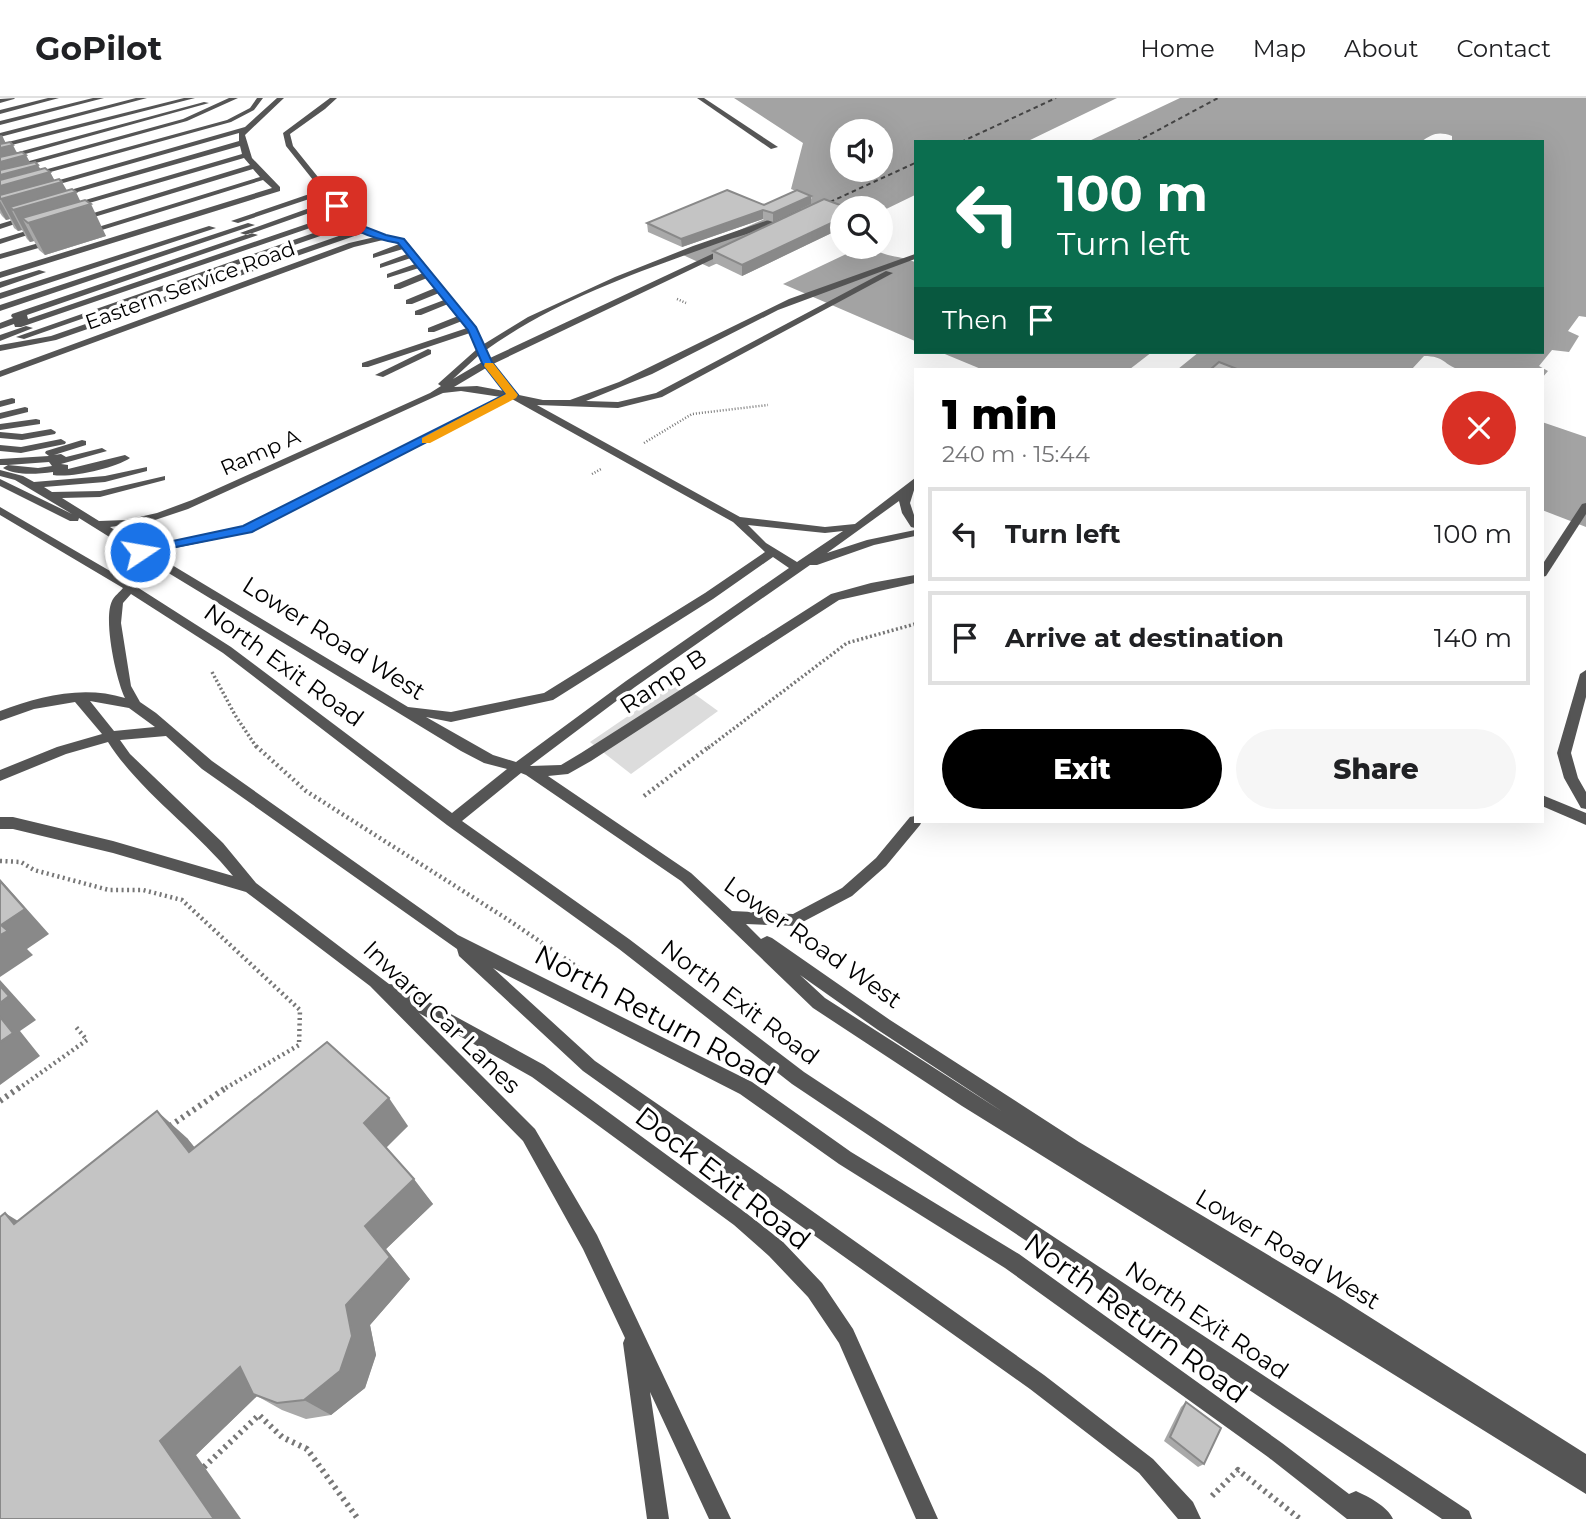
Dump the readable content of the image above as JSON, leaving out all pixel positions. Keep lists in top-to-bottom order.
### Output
{
  "streets": {
    "lane": [
      "Eastern Service Road",
      "Ramp A",
      "Lower Road West",
      "North Exit Road",
      "Ramp B",
      "North Return Road",
      "Inward Car Lanes",
      "Dock Exit Road"
    ]
  },
  "crossings": [
    ["Inward Car Lanes", "Dock Exit Road"]
  ],
  "page": {
    "header": "GoPilot",
    "nav": [
      "Home",
      "Map",
      "About",
      "Contact"
    ],
    "turn": ["100 m", "Turn left"],
    "then": "Then",
    "heading": ["1 min", "240 m · 15:44"],
    "list": [
      {
        "name": "Turn left",
        "value": "100 m"
      },
      {
        "name": "Arrive at destination",
        "value": "140 m"
      }
    ],
    "buttons": ["Exit", "Share"]
  }
}
